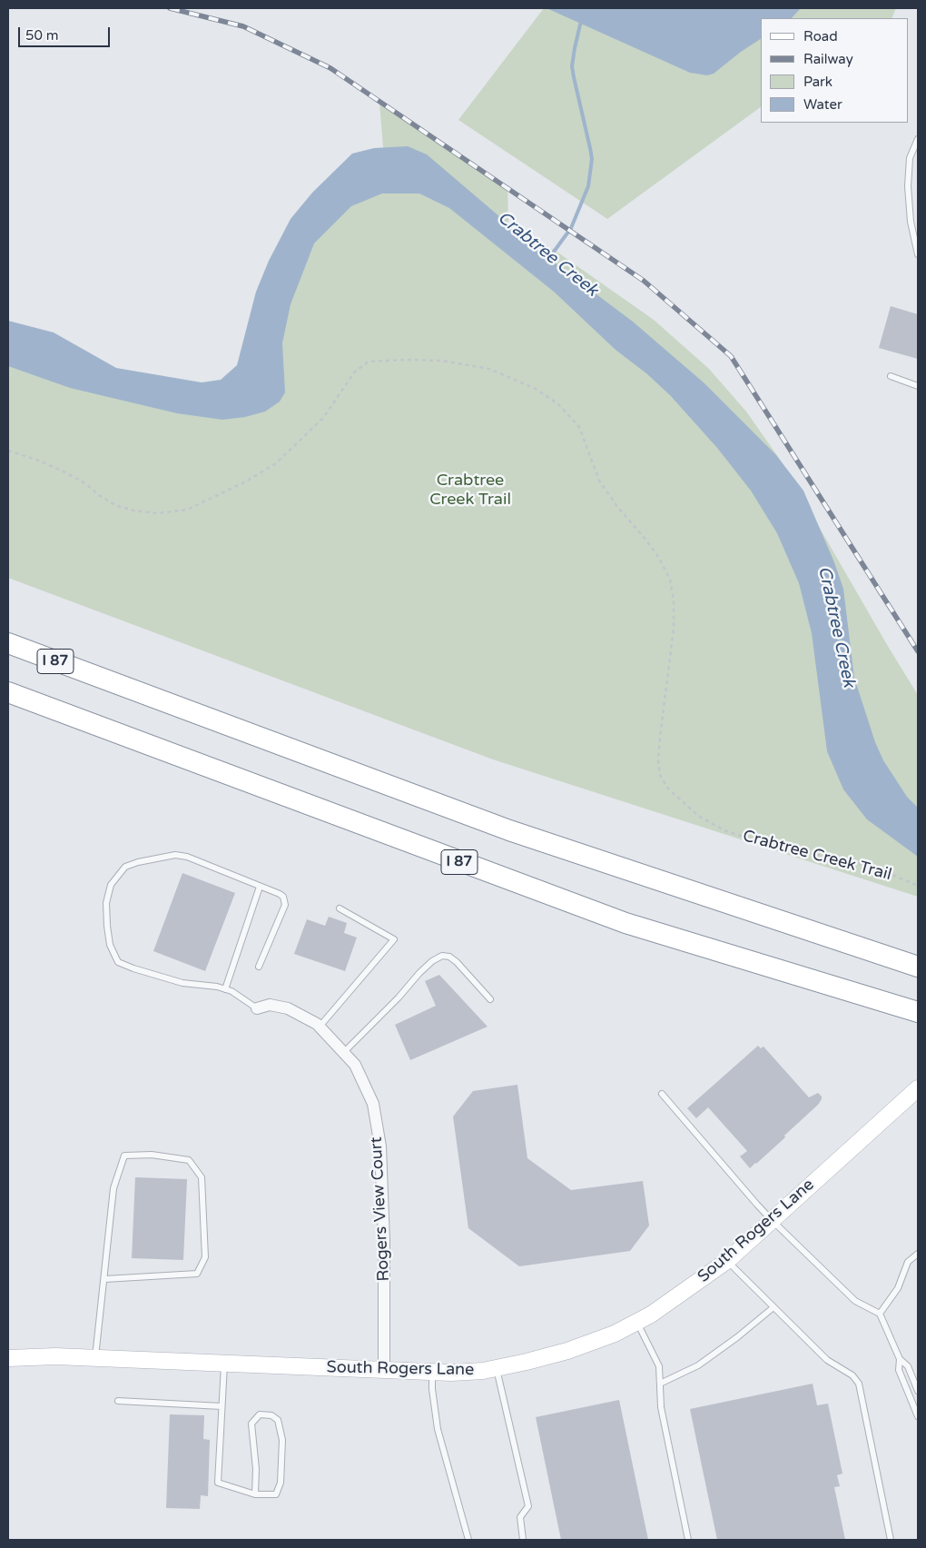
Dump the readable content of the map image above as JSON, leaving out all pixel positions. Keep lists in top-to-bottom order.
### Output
{
  "streets": {
    "highway": ["I 87"],
    "street": ["Rogers View Court", "South Rogers Lane"],
    "path": ["Crabtree Creek Trail"]
  },
  "crossings": [
    ["Rogers View Court", "South Rogers Lane"]
  ],
  "water": ["Crabtree Creek"],
  "parks": ["Crabtree Creek Trail"],
  "legend": [
    "Road",
    "Railway",
    "Park",
    "Water"
  ],
  "scale_bar": "50 m"
}
